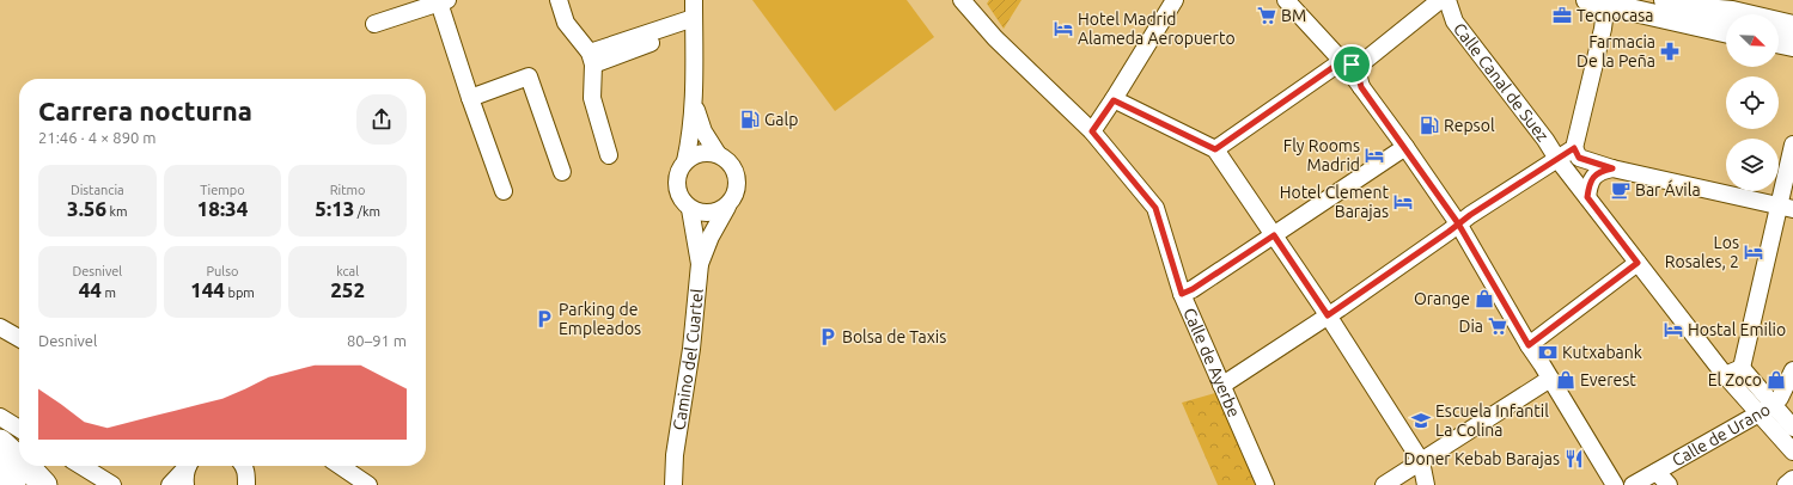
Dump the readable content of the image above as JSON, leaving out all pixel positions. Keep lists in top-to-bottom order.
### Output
{
  "streets": {
    "street": [
      "Calle Canal de Suez",
      "Camino del Cuartel",
      "Calle de Ayerbe",
      "Calle de Urano"
    ]
  },
  "crossings": [
    ["Calle Canal de Suez", "Calle de Urano"]
  ],
  "places": {
    "supermarket": ["BM", "Dia"],
    "office": ["Tecnocasa"],
    "hotel": [
      "Hotel Madrid Alameda Aeropuerto",
      "Fly Rooms Madrid",
      "Hotel Clement Barajas",
      "Los Rosales, 2",
      "Hostal Emilio"
    ],
    "pharmacy": ["Farmacia De la Peña"],
    "fuel station": ["Galp", "Repsol"],
    "cafe": ["Bar Ávila"],
    "shop": ["Orange", "Everest", "El Zoco"],
    "parking": ["Parking de Empleados", "Bolsa de Taxis"],
    "bank": ["Kutxabank"],
    "school or university": ["Escuela Infantil La Colina"],
    "restaurant": ["Doner Kebab Barajas"]
  },
  "north": "bottom right",
  "page": {
    "heading": ["Carrera nocturna", "21:46 · 4 × 890 m"],
    "stats": [
      ["Distancia", "3.56 km"],
      ["Tiempo", "18:34"],
      ["Ritmo", "5:13 /km"],
      ["Desnivel", "44 m"],
      ["Pulso", "144 bpm"],
      ["kcal", "252"]
    ],
    "chart": ["Desnivel", "80–91 m"]
  }
}
